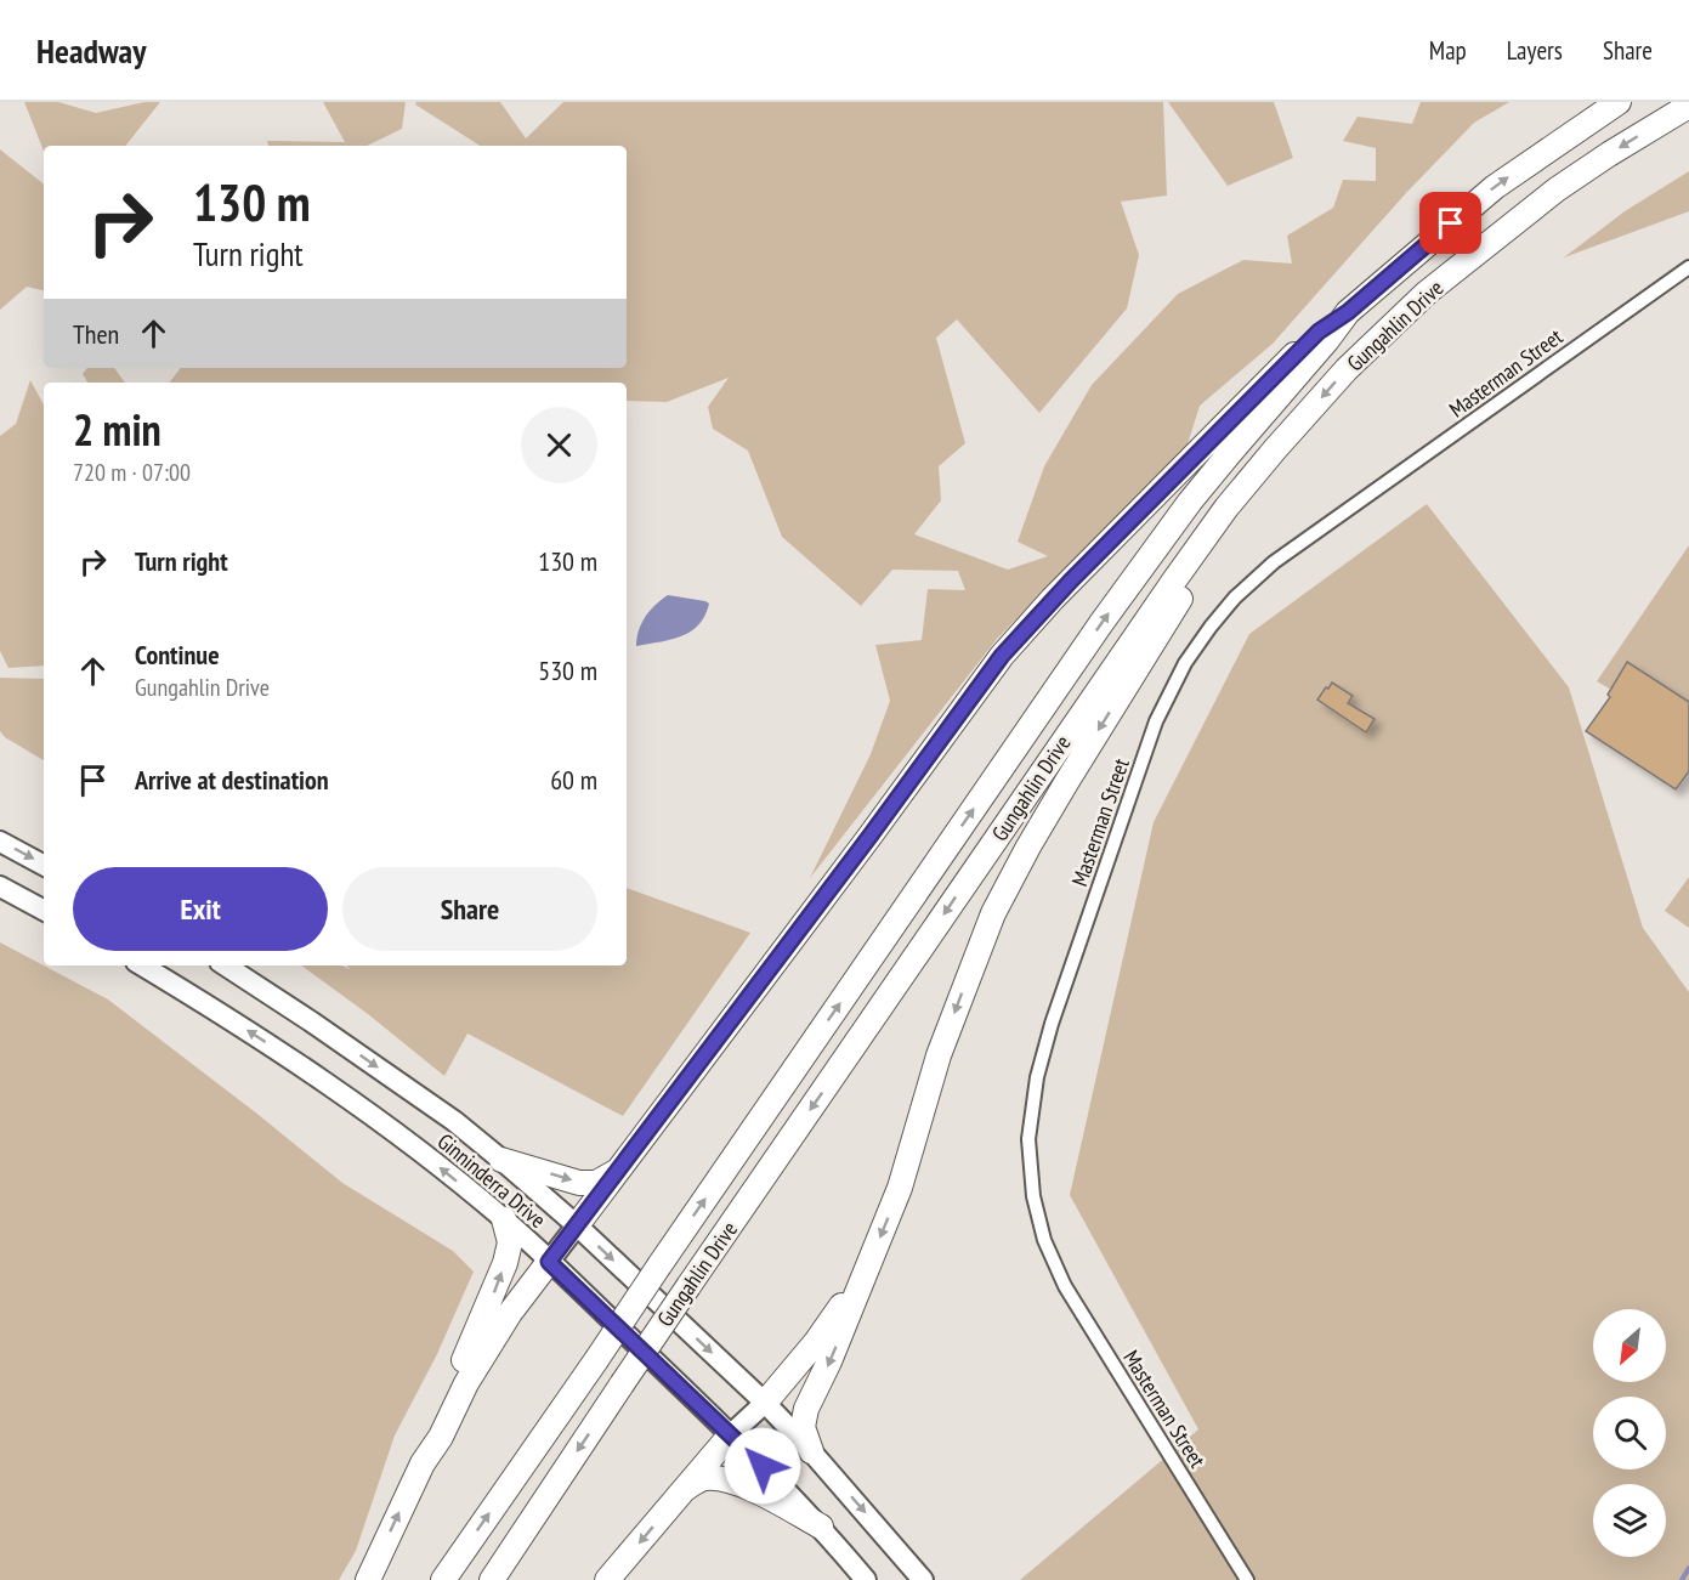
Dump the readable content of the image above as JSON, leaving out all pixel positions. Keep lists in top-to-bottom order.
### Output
{
  "streets": {
    "highway": ["Gungahlin Drive"],
    "main road": ["Ginninderra Drive"],
    "street": ["Masterman Street"]
  },
  "north": "bottom left",
  "page": {
    "header": "Headway",
    "nav": ["Map", "Layers", "Share"],
    "turn": ["130 m", "Turn right"],
    "then": "Then",
    "heading": ["2 min", "720 m · 07:00"],
    "list": [
      {
        "name": "Turn right",
        "value": "130 m"
      },
      {
        "name": "Continue",
        "note": "Gungahlin Drive",
        "value": "530 m"
      },
      {
        "name": "Arrive at destination",
        "value": "60 m"
      }
    ],
    "buttons": ["Exit", "Share"]
  }
}
